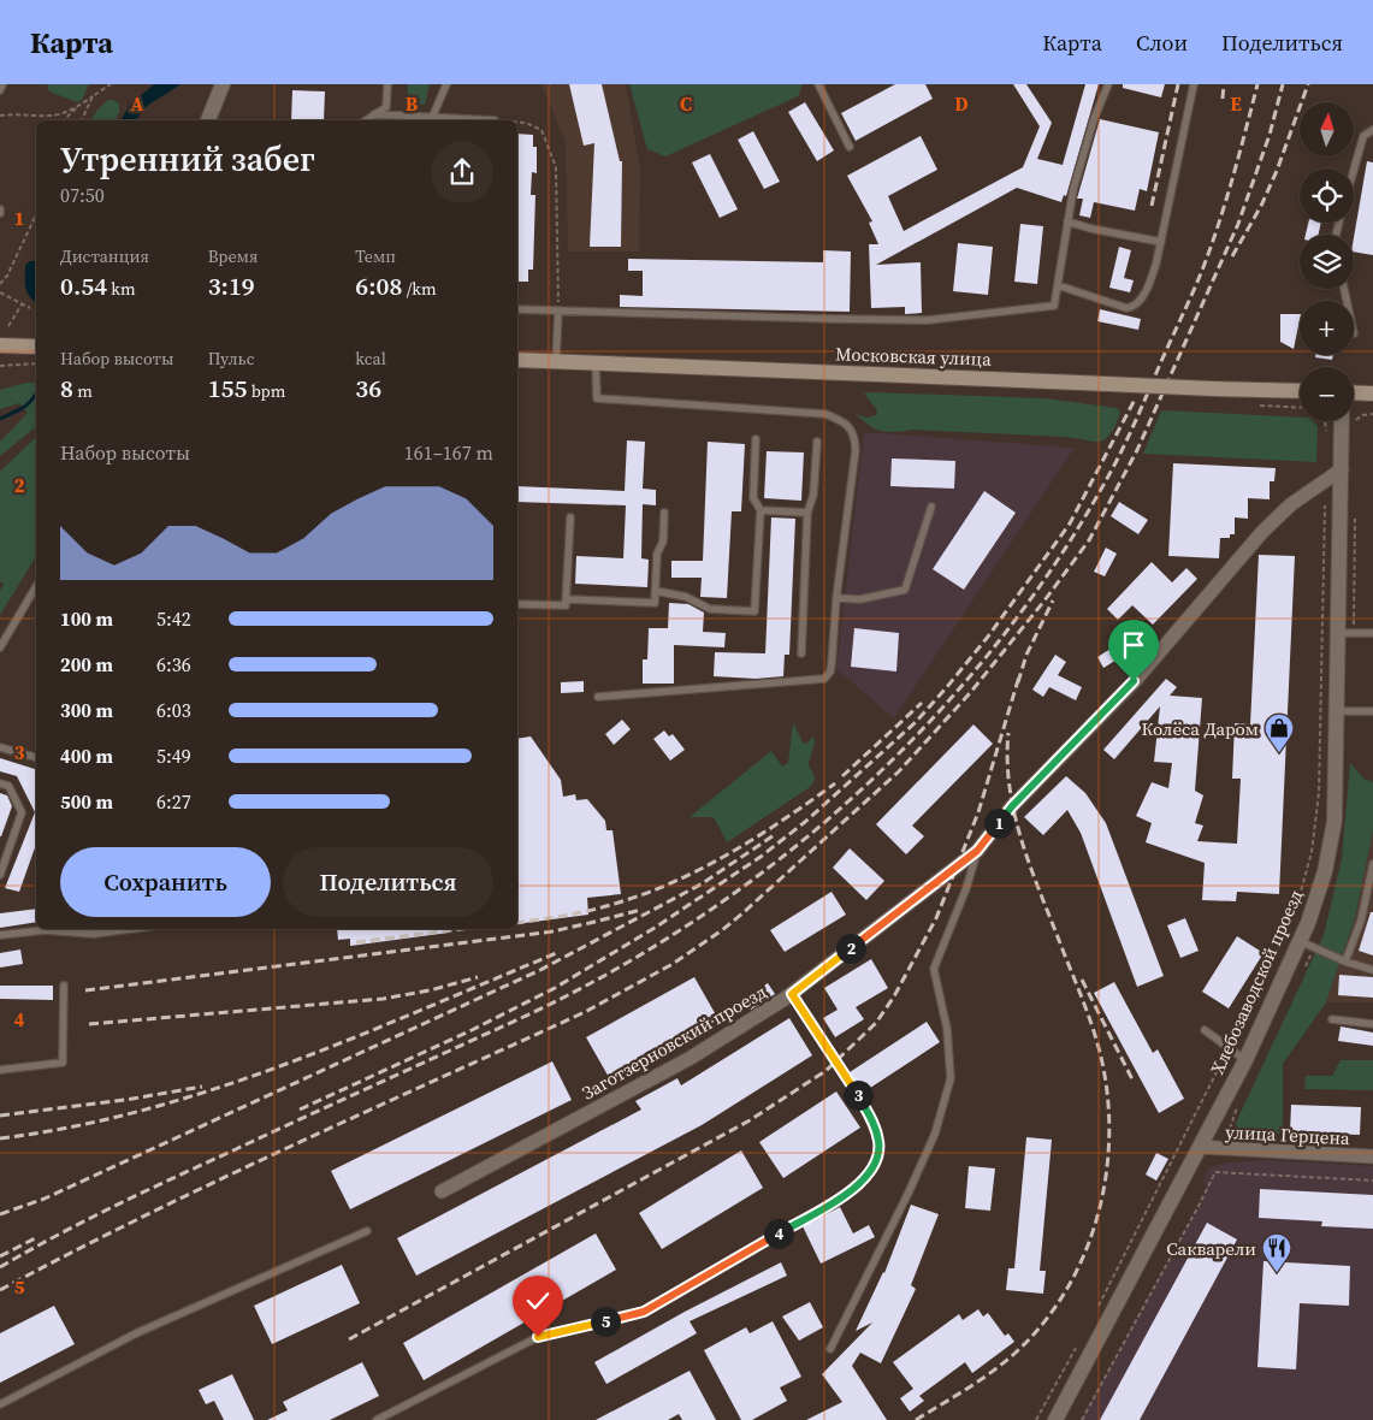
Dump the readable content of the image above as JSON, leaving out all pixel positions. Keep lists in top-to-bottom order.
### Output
{
  "streets": {
    "main road": ["Московская улица"],
    "street": ["Хлебозаводской проезд", "Заготзерновский проезд", "улица Герцена"]
  },
  "crossings": [
    ["Хлебозаводской проезд", "Заготзерновский проезд"],
    ["Хлебозаводской проезд", "улица Герцена"]
  ],
  "places": {
    "shop": ["Колёса Даром"],
    "restaurant": ["Сакварели"]
  },
  "north": "top",
  "page": {
    "header": "Карта",
    "nav": ["Карта", "Слои", "Поделиться"],
    "map_buttons": ["+", "−"],
    "heading": ["Утренний забег", "07:50"],
    "stats": [
      ["Дистанция", "0.54 km"],
      ["Время", "3:19"],
      ["Темп", "6:08 /km"],
      ["Набор высоты", "8 m"],
      ["Пульс", "155 bpm"],
      ["kcal", "36"]
    ],
    "chart": ["Набор высоты", "161–167 m"],
    "list": [
      {
        "name": "100 m",
        "note": "5:42"
      },
      {
        "name": "200 m",
        "note": "6:36"
      },
      {
        "name": "300 m",
        "note": "6:03"
      },
      {
        "name": "400 m",
        "note": "5:49"
      },
      {
        "name": "500 m",
        "note": "6:27"
      }
    ],
    "pins": [
      "1",
      "2",
      "3",
      "4",
      "5"
    ],
    "buttons": ["Сохранить", "Поделиться"]
  },
  "grid": {
    "columns": [
      "A",
      "B",
      "C",
      "D",
      "E"
    ],
    "rows": [
      "1",
      "2",
      "3",
      "4",
      "5"
    ]
  }
}
